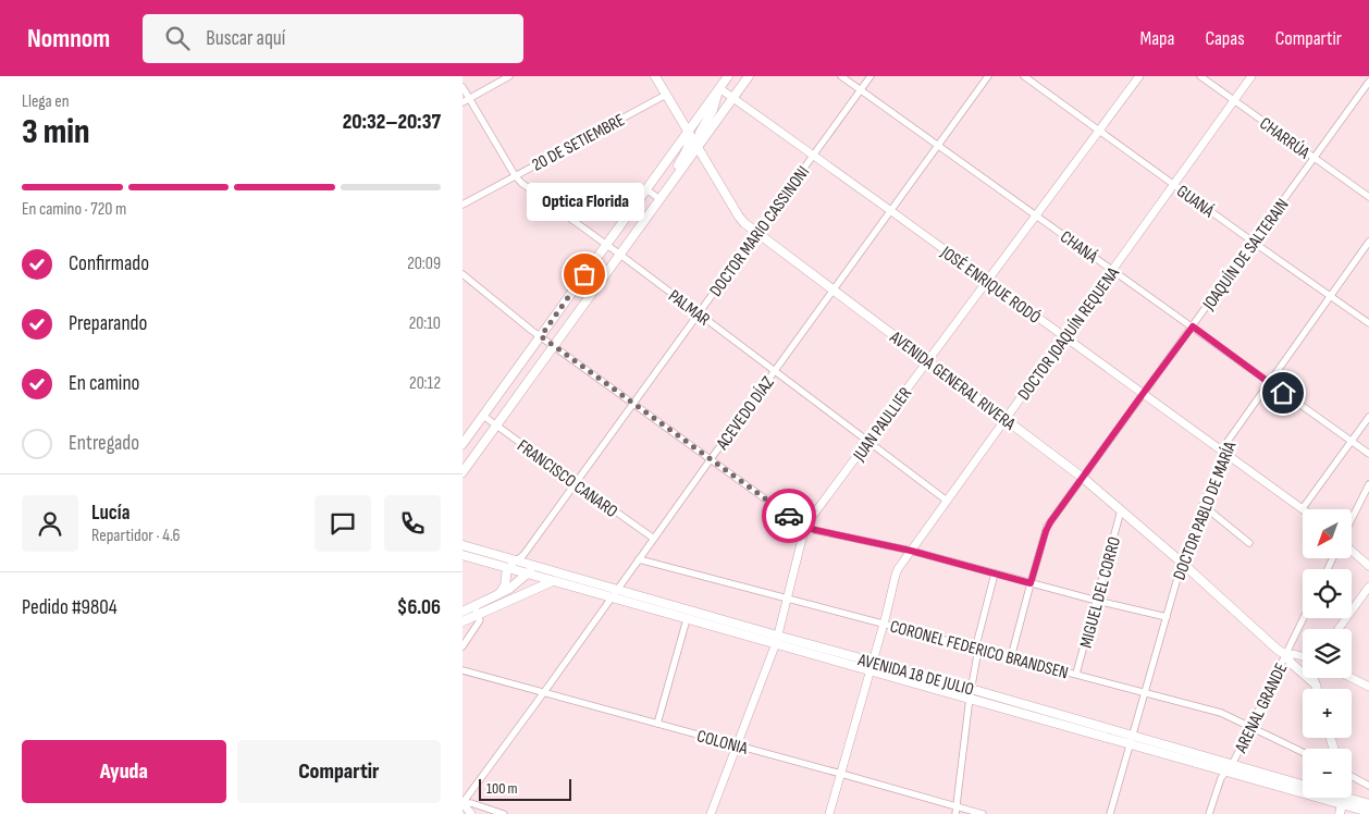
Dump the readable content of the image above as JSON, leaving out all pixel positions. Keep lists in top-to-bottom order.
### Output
{
  "streets": {
    "main road": ["AVENIDA GENERAL RIVERA", "AVENIDA 18 DE JULIO"],
    "street": [
      "CHARRÚA",
      "20 DE SETIEMBRE",
      "GUANÁ",
      "DOCTOR MARIO CASSINONI",
      "CHANÁ",
      "JOAQUÍN DE SALTERAIN",
      "JOSÉ ENRIQUE RODÓ",
      "PALMAR",
      "DOCTOR JOAQUÍN REQUENA",
      "ACEVEDO DÍAZ",
      "JUAN PAULLIER",
      "FRANCISCO CANARO",
      "DOCTOR PABLO DE MARÍA",
      "MIGUEL DEL CORRO",
      "CORONEL FEDERICO BRANDSEN",
      "ARENAL GRANDE",
      "COLONIA"
    ]
  },
  "crossings": [
    ["CHARRÚA", "JOAQUÍN DE SALTERAIN"],
    ["CHARRÚA", "DOCTOR JOAQUÍN REQUENA"],
    ["20 DE SETIEMBRE", "PALMAR"],
    ["20 DE SETIEMBRE", "AVENIDA GENERAL RIVERA"],
    ["GUANÁ", "JOAQUÍN DE SALTERAIN"],
    ["GUANÁ", "DOCTOR JOAQUÍN REQUENA"],
    ["GUANÁ", "JUAN PAULLIER"],
    ["GUANÁ", "DOCTOR PABLO DE MARÍA"],
    ["DOCTOR MARIO CASSINONI", "CHANÁ"],
    ["DOCTOR MARIO CASSINONI", "JOSÉ ENRIQUE RODÓ"],
    ["DOCTOR MARIO CASSINONI", "PALMAR"],
    ["DOCTOR MARIO CASSINONI", "AVENIDA GENERAL RIVERA"],
    ["DOCTOR MARIO CASSINONI", "FRANCISCO CANARO"],
    ["DOCTOR MARIO CASSINONI", "AVENIDA 18 DE JULIO"],
    ["CHANÁ", "JOAQUÍN DE SALTERAIN"],
    ["CHANÁ", "DOCTOR JOAQUÍN REQUENA"],
    ["CHANÁ", "ACEVEDO DÍAZ"],
    ["CHANÁ", "JUAN PAULLIER"],
    ["CHANÁ", "DOCTOR PABLO DE MARÍA"],
    ["JOAQUÍN DE SALTERAIN", "JOSÉ ENRIQUE RODÓ"],
    ["JOAQUÍN DE SALTERAIN", "AVENIDA GENERAL RIVERA"],
    ["JOAQUÍN DE SALTERAIN", "CORONEL FEDERICO BRANDSEN"],
    ["JOSÉ ENRIQUE RODÓ", "DOCTOR JOAQUÍN REQUENA"],
    ["JOSÉ ENRIQUE RODÓ", "ACEVEDO DÍAZ"],
    ["JOSÉ ENRIQUE RODÓ", "JUAN PAULLIER"],
    ["JOSÉ ENRIQUE RODÓ", "DOCTOR PABLO DE MARÍA"],
    ["PALMAR", "DOCTOR JOAQUÍN REQUENA"],
    ["PALMAR", "ACEVEDO DÍAZ"],
    ["PALMAR", "JUAN PAULLIER"],
    ["DOCTOR JOAQUÍN REQUENA", "AVENIDA GENERAL RIVERA"],
    ["DOCTOR JOAQUÍN REQUENA", "CORONEL FEDERICO BRANDSEN"],
    ["DOCTOR JOAQUÍN REQUENA", "AVENIDA 18 DE JULIO"],
    ["DOCTOR JOAQUÍN REQUENA", "COLONIA"],
    ["AVENIDA GENERAL RIVERA", "ACEVEDO DÍAZ"],
    ["AVENIDA GENERAL RIVERA", "JUAN PAULLIER"],
    ["AVENIDA GENERAL RIVERA", "DOCTOR PABLO DE MARÍA"],
    ["AVENIDA GENERAL RIVERA", "MIGUEL DEL CORRO"],
    ["AVENIDA GENERAL RIVERA", "ARENAL GRANDE"],
    ["ACEVEDO DÍAZ", "FRANCISCO CANARO"],
    ["ACEVEDO DÍAZ", "CORONEL FEDERICO BRANDSEN"],
    ["ACEVEDO DÍAZ", "AVENIDA 18 DE JULIO"],
    ["ACEVEDO DÍAZ", "COLONIA"],
    ["JUAN PAULLIER", "CORONEL FEDERICO BRANDSEN"],
    ["JUAN PAULLIER", "AVENIDA 18 DE JULIO"],
    ["JUAN PAULLIER", "COLONIA"],
    ["DOCTOR PABLO DE MARÍA", "CORONEL FEDERICO BRANDSEN"],
    ["DOCTOR PABLO DE MARÍA", "AVENIDA 18 DE JULIO"],
    ["MIGUEL DEL CORRO", "CORONEL FEDERICO BRANDSEN"],
    ["CORONEL FEDERICO BRANDSEN", "ARENAL GRANDE"],
    ["AVENIDA 18 DE JULIO", "ARENAL GRANDE"]
  ],
  "places": ["Optica Florida"],
  "scale_bar": "100 m",
  "north": "bottom left",
  "page": {
    "header": "Nomnom",
    "search": "Buscar aquí",
    "nav": ["Mapa", "Capas", "Compartir"],
    "heading": ["3 min", "Llega en", "20:32–20:37"],
    "panel": [
      "Lucía",
      "Repartidor · 4.6",
      "Pedido #9804",
      "$6.06"
    ],
    "bar": "En camino · 720 m",
    "bubble": "Optica Florida",
    "list": [
      ["Confirmado", "20:09"],
      ["Preparando", "20:10"],
      ["En camino", "20:12"],
      "Entregado"
    ],
    "map_buttons": ["+", "−"],
    "buttons": ["Ayuda", "Compartir"],
    "scale": "100 m"
  }
}
